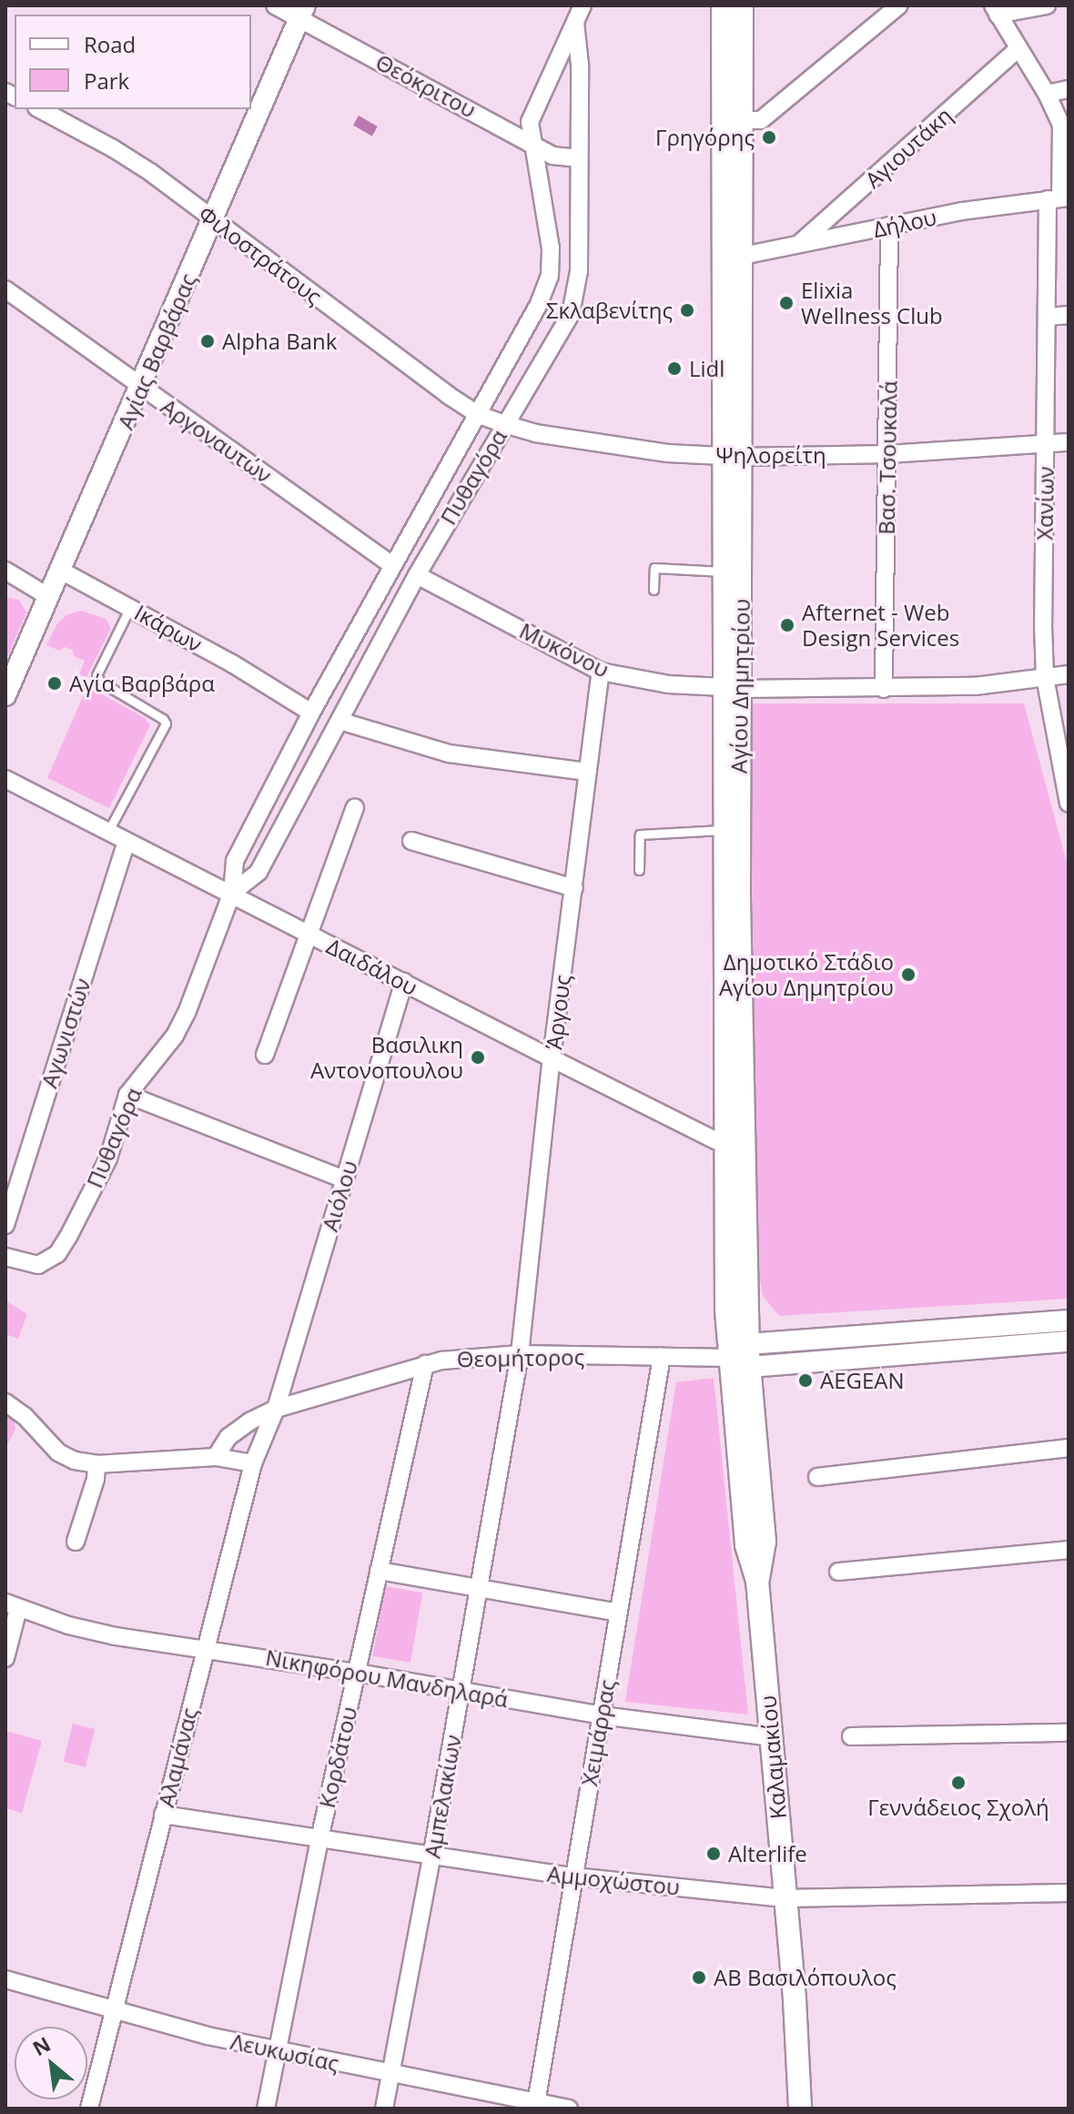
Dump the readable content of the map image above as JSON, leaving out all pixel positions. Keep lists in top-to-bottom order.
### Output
{
  "streets": {
    "main road": ["Αγίου Δημητρίου", "Καλαμακίου"],
    "street": [
      "Θεόκριτου",
      "Αγιουτάκη",
      "Δήλου",
      "Φιλοστράτους",
      "Αγίας Βαρβάρας",
      "Αργοναυτών",
      "Ψηλορείτη",
      "Βασ. Τσουκαλά",
      "Πυθαγόρα",
      "Χανίων",
      "Ικάρων",
      "Μυκόνου",
      "Δαιδάλου",
      "Άργους",
      "Αγωνιστών",
      "Αιόλου",
      "Θεομήτορος",
      "Νικηφόρου Μανδηλαρά",
      "Χειμάρρας",
      "Αλαμάνας",
      "Κορδάτου",
      "Αμπελακίων",
      "Αμμοχώστου",
      "Λευκωσίας"
    ]
  },
  "crossings": [
    ["Θεόκριτου", "Αγίας Βαρβάρας"],
    ["Θεόκριτου", "Πυθαγόρα"],
    ["Αγιουτάκη", "Δήλου"],
    ["Αγιουτάκη", "Χανίων"],
    ["Δήλου", "Βασ. Τσουκαλά"],
    ["Δήλου", "Χανίων"],
    ["Δήλου", "Αγίου Δημητρίου"],
    ["Φιλοστράτους", "Αγίας Βαρβάρας"],
    ["Φιλοστράτους", "Ψηλορείτη"],
    ["Φιλοστράτους", "Πυθαγόρα"],
    ["Αγίας Βαρβάρας", "Αργοναυτών"],
    ["Αγίας Βαρβάρας", "Ικάρων"],
    ["Αργοναυτών", "Πυθαγόρα"],
    ["Ψηλορείτη", "Βασ. Τσουκαλά"],
    ["Ψηλορείτη", "Πυθαγόρα"],
    ["Ψηλορείτη", "Χανίων"],
    ["Ψηλορείτη", "Αγίου Δημητρίου"],
    ["Βασ. Τσουκαλά", "Μυκόνου"],
    ["Πυθαγόρα", "Ικάρων"],
    ["Πυθαγόρα", "Μυκόνου"],
    ["Πυθαγόρα", "Δαιδάλου"],
    ["Χανίων", "Μυκόνου"],
    ["Μυκόνου", "Αγίου Δημητρίου"],
    ["Μυκόνου", "Άργους"],
    ["Αγίου Δημητρίου", "Δαιδάλου"],
    ["Αγίου Δημητρίου", "Θεομήτορος"],
    ["Αγίου Δημητρίου", "Καλαμακίου"],
    ["Δαιδάλου", "Άργους"],
    ["Δαιδάλου", "Αγωνιστών"],
    ["Δαιδάλου", "Αιόλου"],
    ["Άργους", "Θεομήτορος"],
    ["Άργους", "Αμπελακίων"],
    ["Αιόλου", "Θεομήτορος"],
    ["Αιόλου", "Αλαμάνας"],
    ["Θεομήτορος", "Χειμάρρας"],
    ["Θεομήτορος", "Αλαμάνας"],
    ["Θεομήτορος", "Κορδάτου"],
    ["Θεομήτορος", "Καλαμακίου"],
    ["Θεομήτορος", "Αμπελακίων"],
    ["Νικηφόρου Μανδηλαρά", "Χειμάρρας"],
    ["Νικηφόρου Μανδηλαρά", "Αλαμάνας"],
    ["Νικηφόρου Μανδηλαρά", "Κορδάτου"],
    ["Νικηφόρου Μανδηλαρά", "Καλαμακίου"],
    ["Νικηφόρου Μανδηλαρά", "Αμπελακίων"],
    ["Χειμάρρας", "Αμμοχώστου"],
    ["Χειμάρρας", "Λευκωσίας"],
    ["Αλαμάνας", "Αμμοχώστου"],
    ["Αλαμάνας", "Λευκωσίας"],
    ["Κορδάτου", "Αμμοχώστου"],
    ["Κορδάτου", "Λευκωσίας"],
    ["Καλαμακίου", "Αμμοχώστου"],
    ["Αμπελακίων", "Αμμοχώστου"],
    ["Αμπελακίων", "Λευκωσίας"]
  ],
  "places": [
    "Γρηγόρης",
    "Elixia Wellness Club",
    "Σκλαβενίτης",
    "Alpha Bank",
    "Lidl",
    "Afternet - Web Design Services",
    "Αγία Βαρβάρα",
    "Δημοτικό Στάδιο Αγίου Δημητρίου",
    "Βασιλικη Αντονοπουλου",
    "AEGEAN",
    "Γεννάδειος Σχολή",
    "Alterlife",
    "ΑΒ Βασιλόπουλος"
  ],
  "legend": ["Road", "Park"],
  "north": "top left"
}
